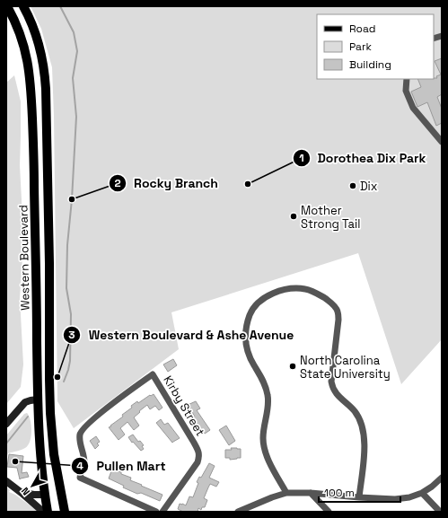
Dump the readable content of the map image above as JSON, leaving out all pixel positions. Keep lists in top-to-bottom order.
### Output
{
  "streets": {
    "main road": ["Western Boulevard"],
    "street": ["Kirby Street"]
  },
  "places": [
    "Dorothea Dix Park",
    "Dix",
    "Rocky Branch",
    "Mother Strong Tail",
    "North Carolina State University",
    "Western Boulevard & Ashe Avenue",
    "Pullen Mart"
  ],
  "legend": ["Road", "Park", "Building"],
  "scale_bar": "100 m",
  "north": "bottom left"
}
